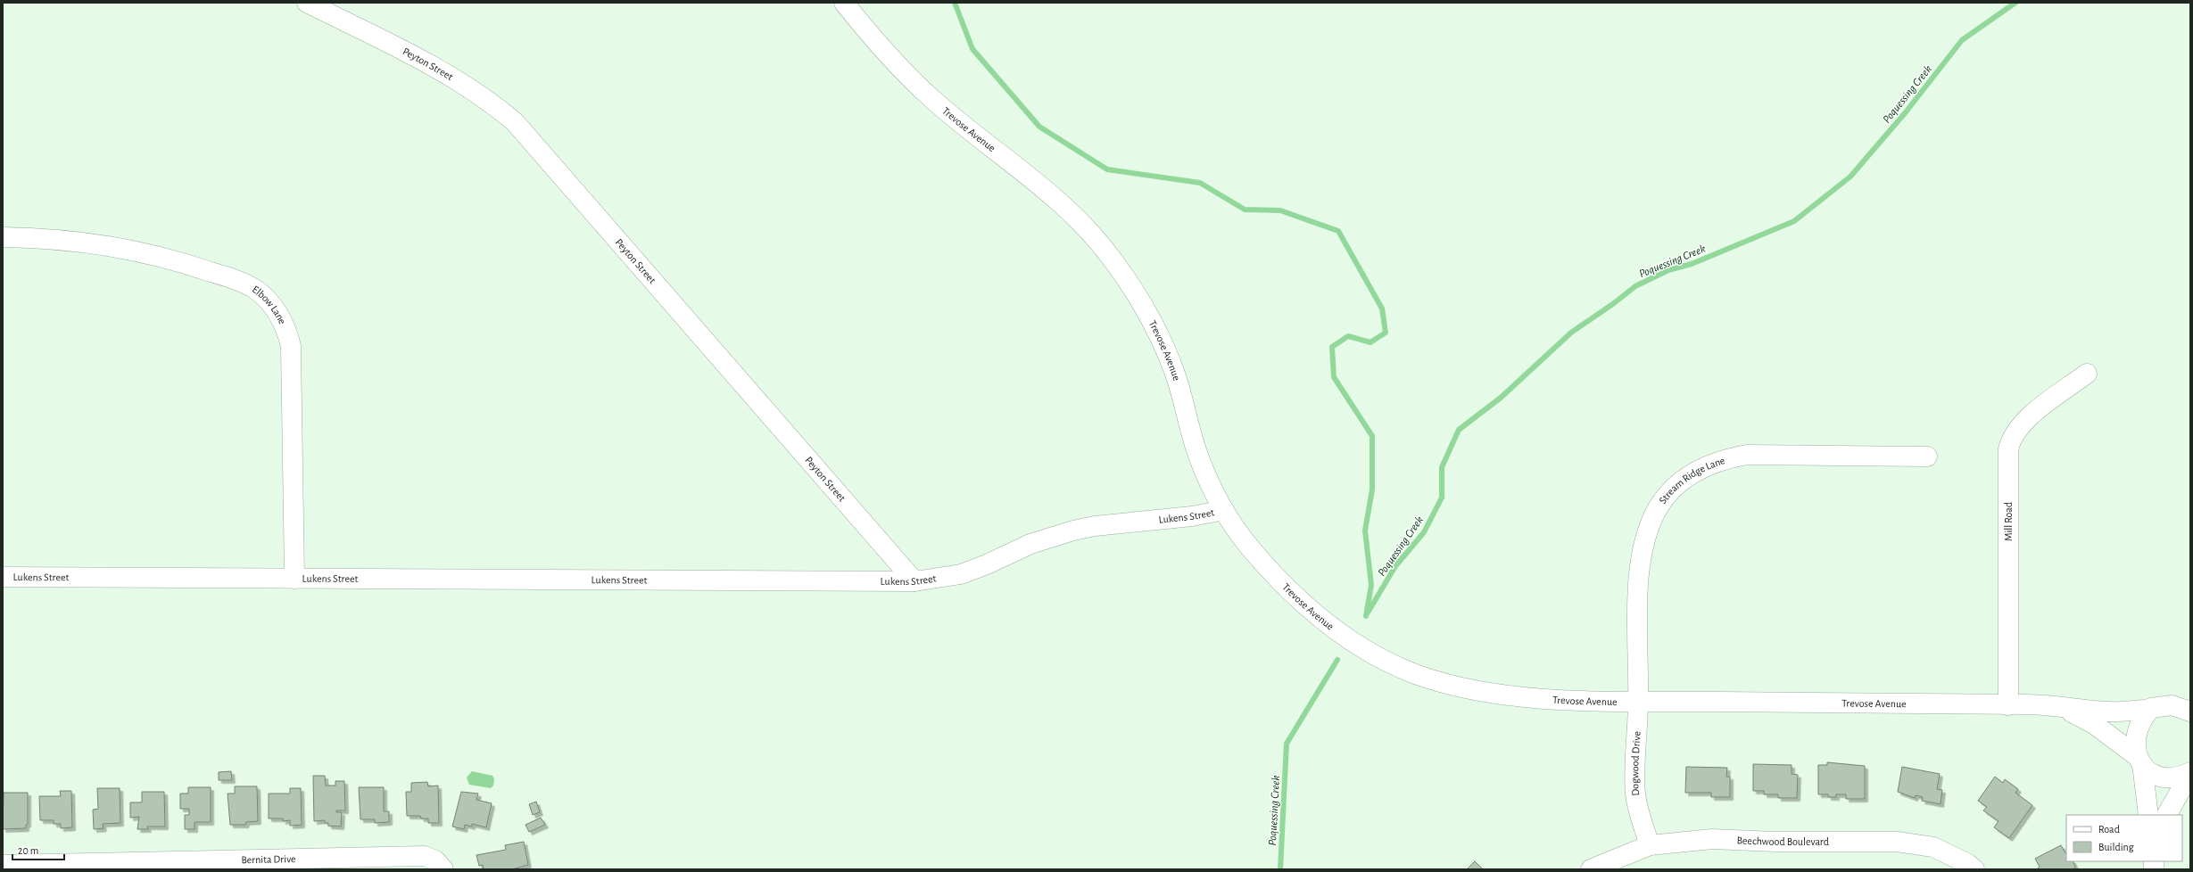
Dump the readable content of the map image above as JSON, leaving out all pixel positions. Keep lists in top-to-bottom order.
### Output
{
  "streets": {
    "street": [
      "Peyton Street",
      "Trevose Avenue",
      "Elbow Lane",
      "Stream Ridge Lane",
      "Lukens Street",
      "Mill Road",
      "Dogwood Drive",
      "Beechwood Boulevard",
      "Bernita Drive"
    ]
  },
  "crossings": [
    ["Peyton Street", "Lukens Street"],
    ["Trevose Avenue", "Stream Ridge Lane"],
    ["Trevose Avenue", "Lukens Street"],
    ["Trevose Avenue", "Mill Road"],
    ["Trevose Avenue", "Dogwood Drive"],
    ["Elbow Lane", "Lukens Street"],
    ["Stream Ridge Lane", "Dogwood Drive"],
    ["Dogwood Drive", "Beechwood Boulevard"]
  ],
  "water": ["Poquessing Creek"],
  "legend": ["Road", "Building"],
  "scale_bar": "20 m"
}
